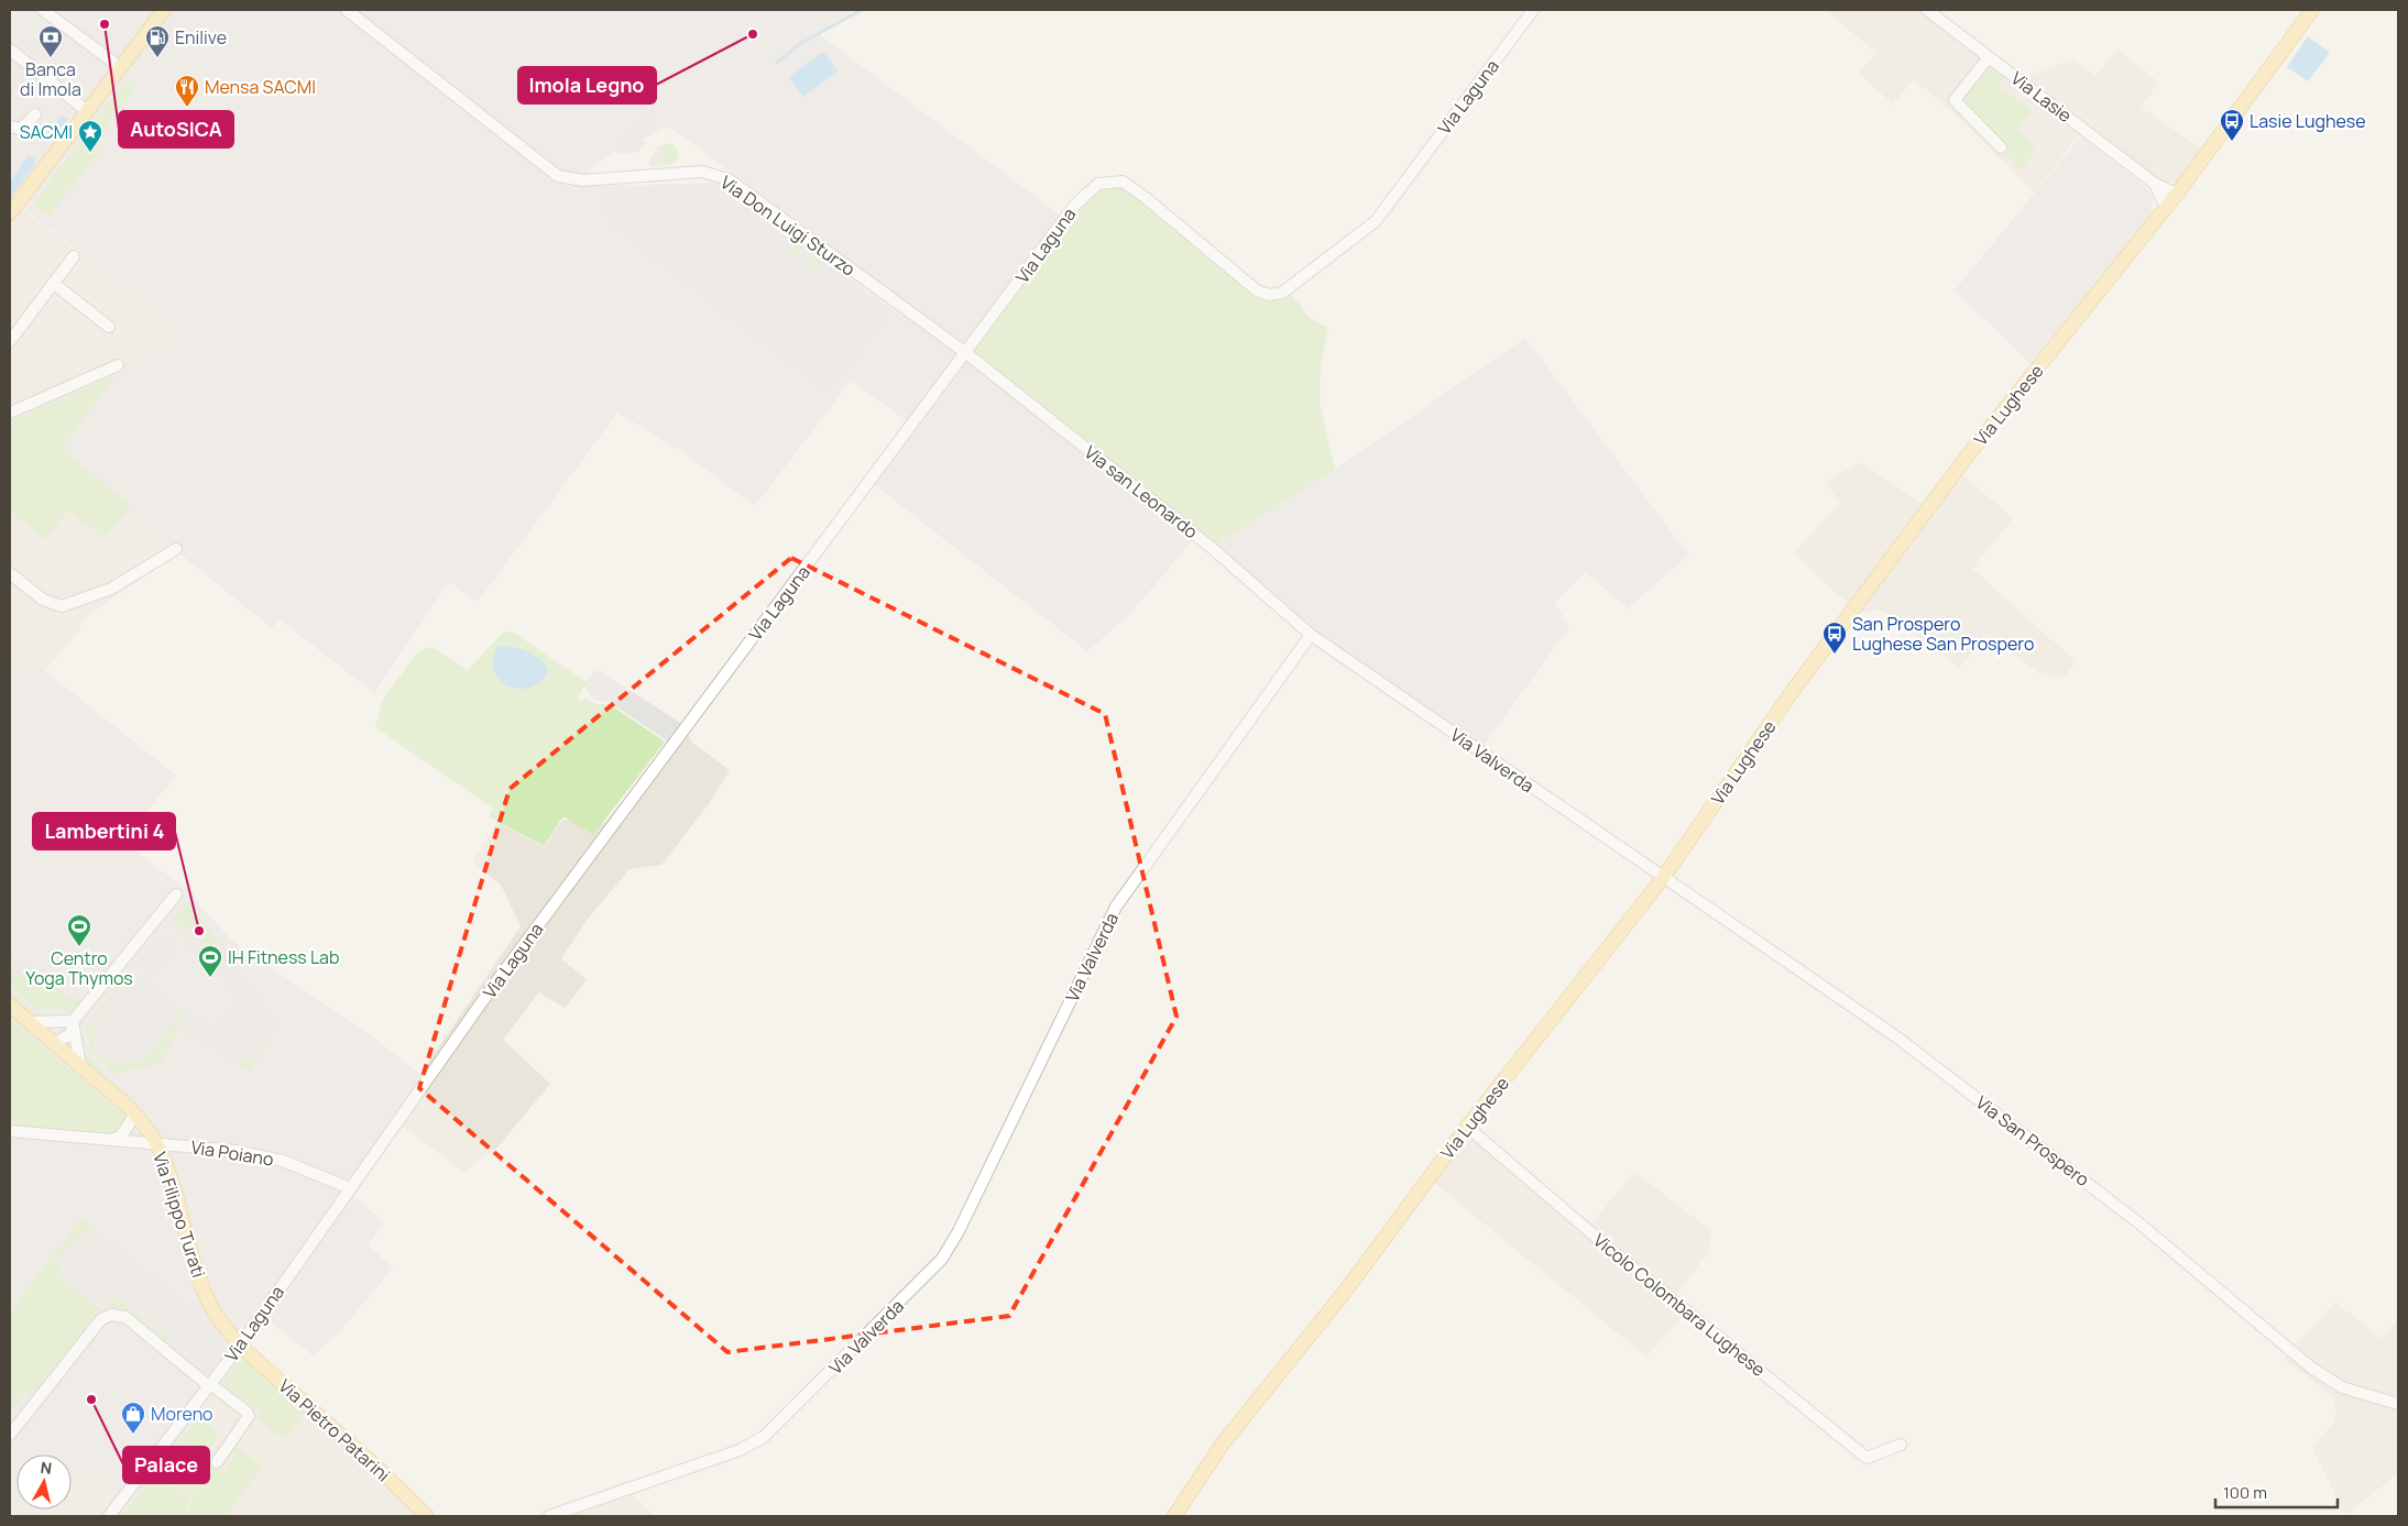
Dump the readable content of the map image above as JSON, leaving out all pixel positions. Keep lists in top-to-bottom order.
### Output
{
  "streets": {
    "main road": ["Via Lughese", "Via Filippo Turati", "Via Pietro Patarini"],
    "street": [
      "Via Laguna",
      "Via Lasie",
      "Via Don Luigi Sturzo",
      "Via san Leonardo",
      "Via Valverda",
      "Via San Prospero",
      "Via Poiano",
      "Vicolo Colombara Lughese"
    ]
  },
  "crossings": [
    ["Via Laguna", "Via Don Luigi Sturzo"],
    ["Via Laguna", "Via san Leonardo"],
    ["Via Laguna", "Via Poiano"],
    ["Via Laguna", "Via Filippo Turati"],
    ["Via Laguna", "Via Pietro Patarini"],
    ["Via Lasie", "Via Lughese"],
    ["Via Don Luigi Sturzo", "Via san Leonardo"],
    ["Via Lughese", "Via Valverda"],
    ["Via Lughese", "Via San Prospero"],
    ["Via Lughese", "Vicolo Colombara Lughese"],
    ["Via san Leonardo", "Via Valverda"],
    ["Via Valverda", "Via San Prospero"],
    ["Via Poiano", "Via Filippo Turati"],
    ["Via Filippo Turati", "Via Pietro Patarini"]
  ],
  "places": {
    "other": [
      "AutoSICA",
      "Imola Legno",
      "Lambertini 4",
      "Palace"
    ],
    "bank": ["Banca di Imola"],
    "fuel station": ["Enilive"],
    "restaurant": ["Mensa SACMI"],
    "bus stop": ["Lasie Lughese", "San Prospero Lughese San Prospero"],
    "place": ["SACMI"],
    "sports": ["Centro Yoga Thymos", "IH Fitness Lab"],
    "shop": ["Moreno"]
  },
  "scale_bar": "100 m",
  "north": "top"
}
